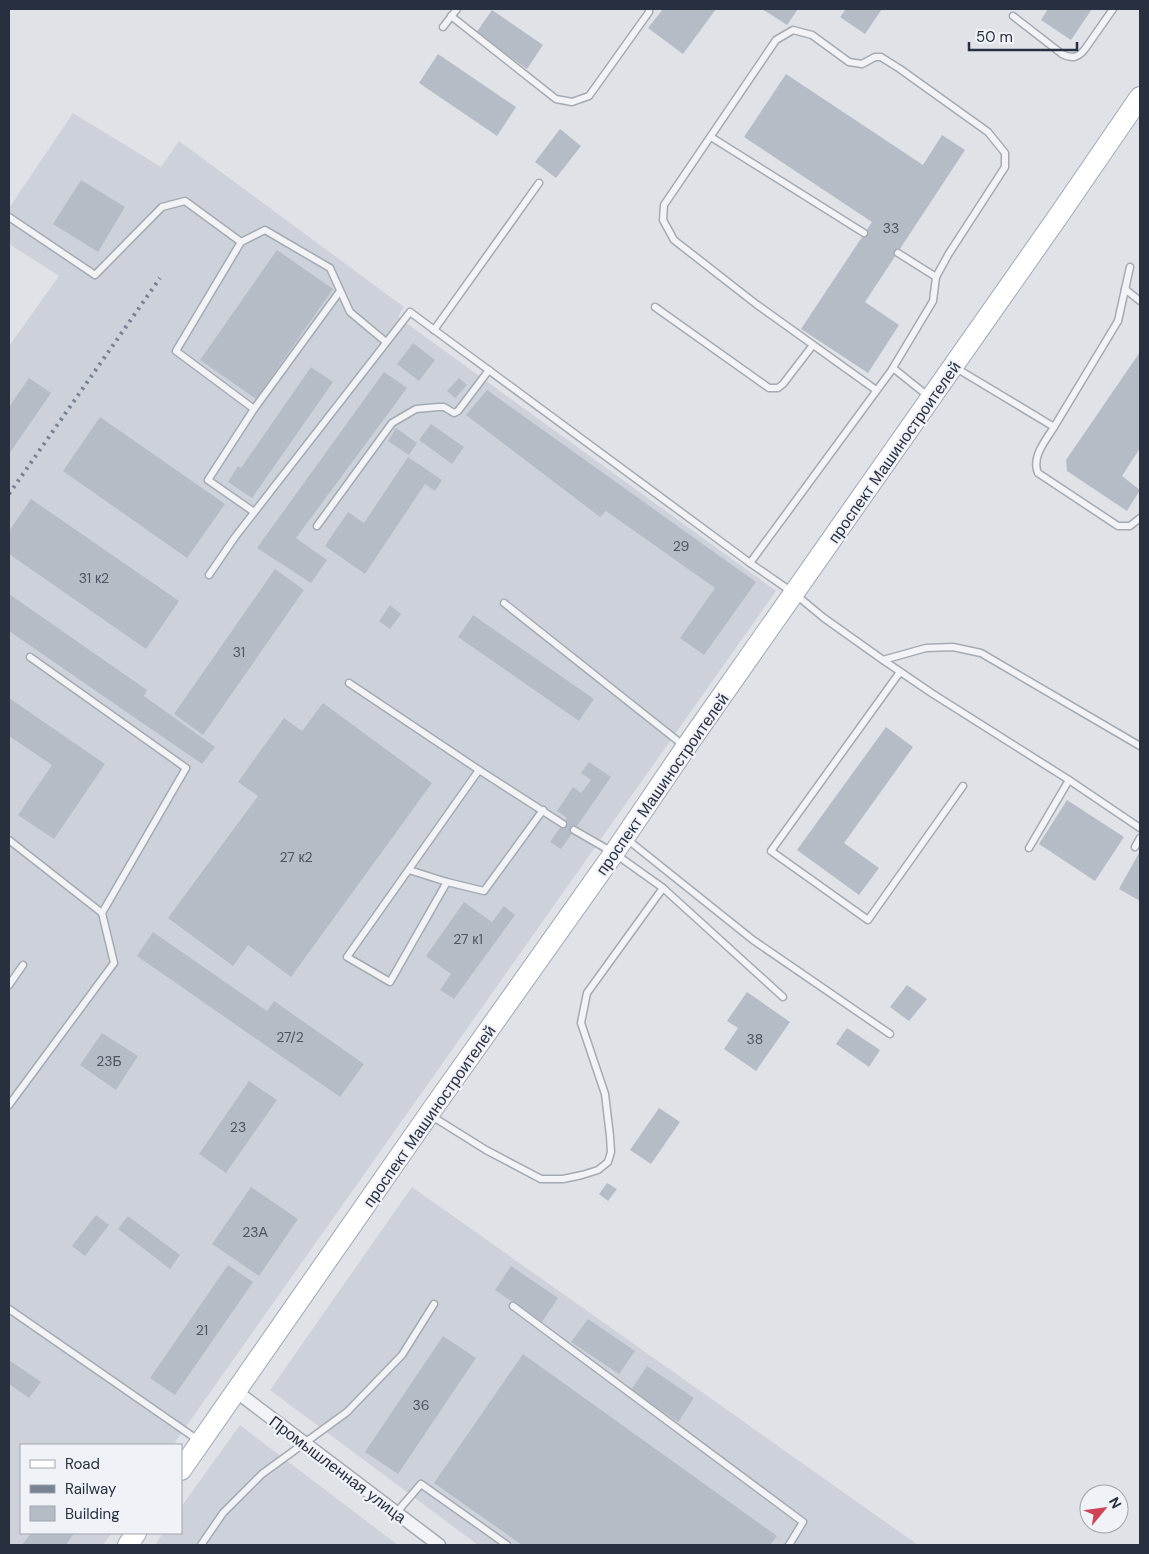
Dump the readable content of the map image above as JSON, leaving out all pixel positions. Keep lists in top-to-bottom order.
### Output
{
  "streets": {
    "main road": ["проспект Машиностроителей"],
    "street": ["Промышленная улица"]
  },
  "crossings": [
    ["проспект Машиностроителей", "Промышленная улица"]
  ],
  "house_numbers": [
    "33",
    "29",
    "31 к2",
    "31",
    "27 к2",
    "27 к1",
    "27/2",
    "38",
    "23Б",
    "23",
    "23А",
    "21",
    "36"
  ],
  "legend": ["Road", "Railway", "Building"],
  "scale_bar": "50 m",
  "north": "top right"
}
